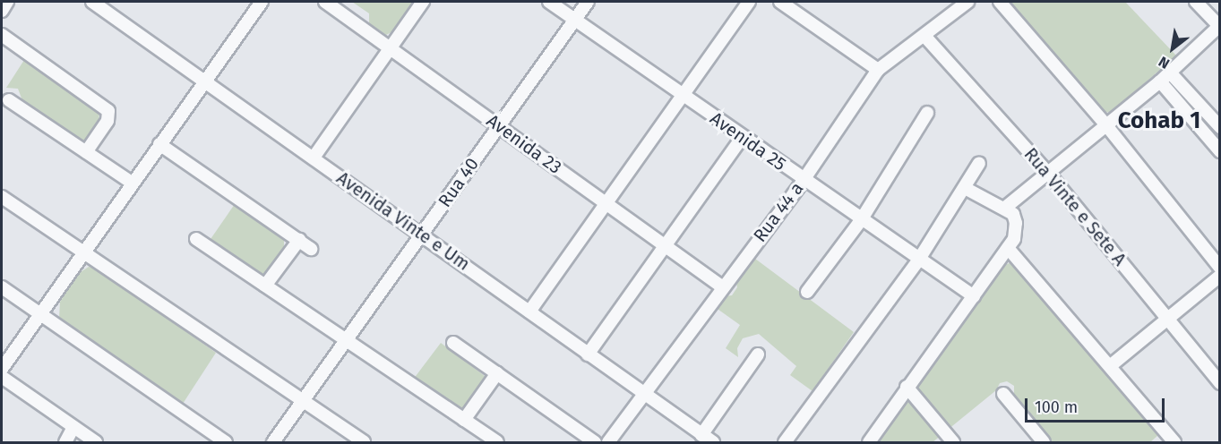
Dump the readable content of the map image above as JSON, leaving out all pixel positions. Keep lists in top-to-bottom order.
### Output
{
  "streets": {
    "street": [
      "Avenida 25",
      "Avenida 23",
      "Rua 40",
      "Rua Vinte e Sete A",
      "Rua 44 a",
      "Avenida Vinte e Um"
    ]
  },
  "crossings": [
    ["Avenida 25", "Rua 40"],
    ["Avenida 25", "Rua 44 a"],
    ["Avenida 23", "Rua 40"],
    ["Avenida 23", "Rua 44 a"],
    ["Rua 40", "Avenida Vinte e Um"],
    ["Rua Vinte e Sete A", "Rua 44 a"],
    ["Rua 44 a", "Avenida Vinte e Um"]
  ],
  "districts": ["Cohab 1"],
  "scale_bar": "100 m",
  "north": "bottom left"
}
